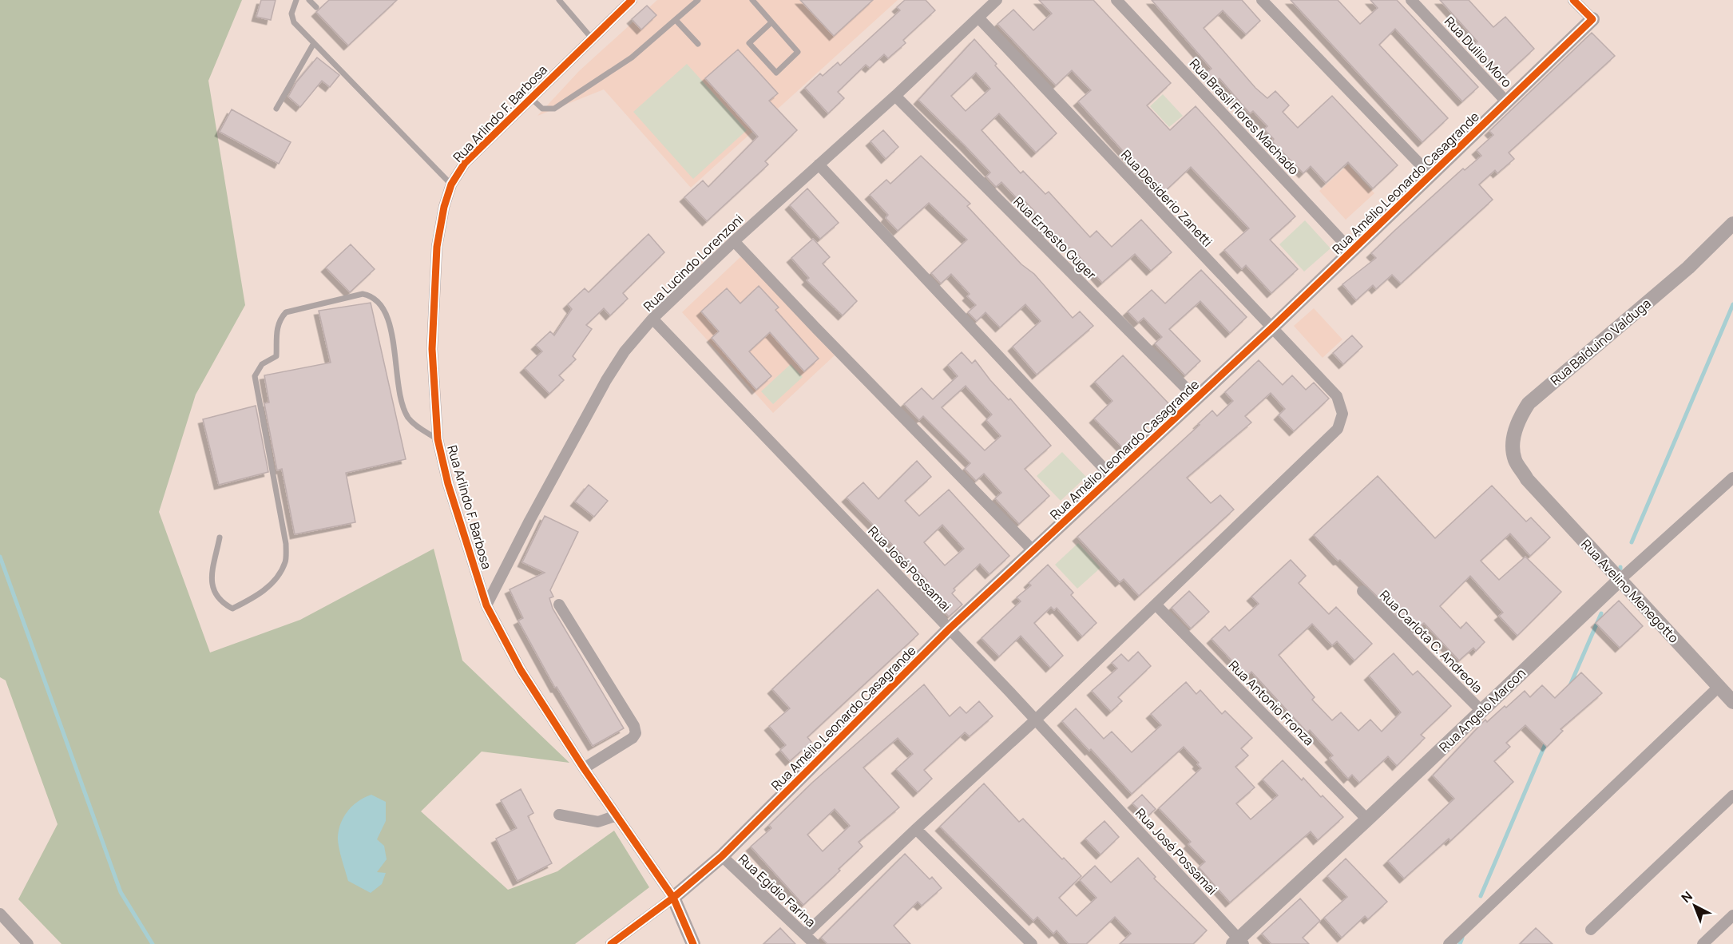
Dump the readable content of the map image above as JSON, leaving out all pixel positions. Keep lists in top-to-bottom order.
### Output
{
  "streets": {
    "street": [
      "Rua Duilio Moro",
      "Rua Arlindo F. Barbosa",
      "Rua Brasil Flores Machado",
      "Rua Amélio Leonardo Casagrande",
      "Rua Desiderio Zanetti",
      "Rua Ernesto Guger",
      "Rua Lucindo Lorenzoni",
      "Rua Balduino Valduga",
      "Rua José Possamai",
      "Rua Avelino Menegotto",
      "Rua Carlota C. Andreola",
      "Rua Antonio Fronza",
      "Rua Angelo Marcon",
      "Rua Egidio Farina"
    ]
  },
  "crossings": [
    ["Rua Duilio Moro", "Rua Amélio Leonardo Casagrande"],
    ["Rua Arlindo F. Barbosa", "Rua Amélio Leonardo Casagrande"],
    ["Rua Arlindo F. Barbosa", "Rua Lucindo Lorenzoni"],
    ["Rua Brasil Flores Machado", "Rua Amélio Leonardo Casagrande"],
    ["Rua Amélio Leonardo Casagrande", "Rua Desiderio Zanetti"],
    ["Rua Amélio Leonardo Casagrande", "Rua Ernesto Guger"],
    ["Rua Amélio Leonardo Casagrande", "Rua José Possamai"],
    ["Rua Amélio Leonardo Casagrande", "Rua Egidio Farina"],
    ["Rua Desiderio Zanetti", "Rua Lucindo Lorenzoni"],
    ["Rua Desiderio Zanetti", "Rua Antonio Fronza"],
    ["Rua Ernesto Guger", "Rua Lucindo Lorenzoni"],
    ["Rua Lucindo Lorenzoni", "Rua José Possamai"],
    ["Rua Balduino Valduga", "Rua Avelino Menegotto"],
    ["Rua José Possamai", "Rua Angelo Marcon"],
    ["Rua Avelino Menegotto", "Rua Angelo Marcon"],
    ["Rua Carlota C. Andreola", "Rua Angelo Marcon"],
    ["Rua Antonio Fronza", "Rua Angelo Marcon"]
  ],
  "north": "top left"
}
